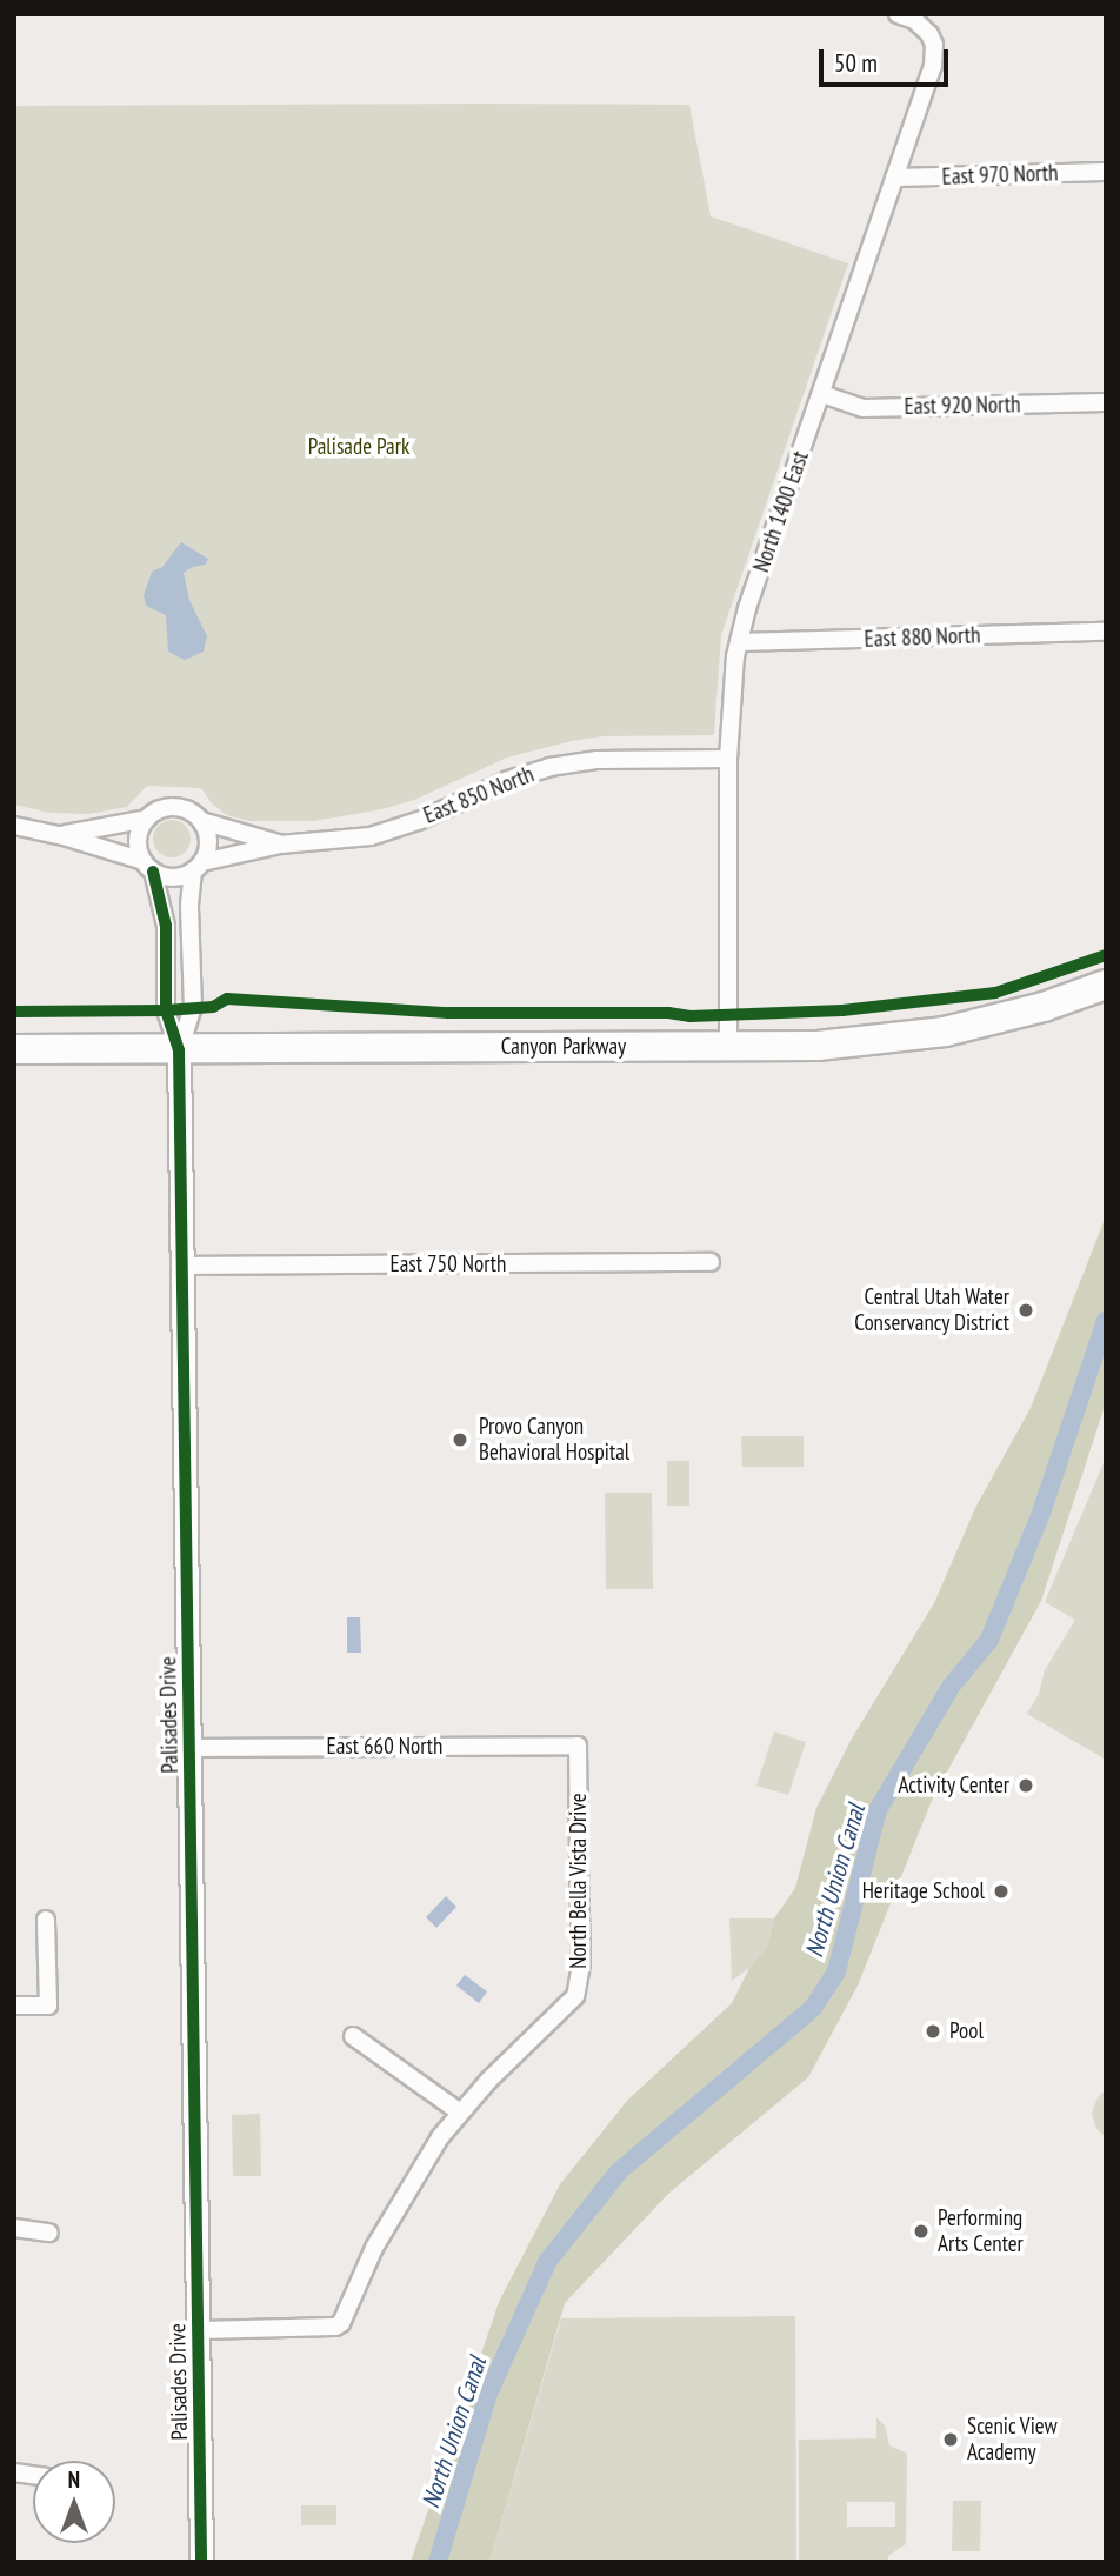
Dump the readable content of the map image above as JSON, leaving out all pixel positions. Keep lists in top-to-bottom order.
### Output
{
  "streets": {
    "highway": ["Canyon Parkway"],
    "street": [
      "East 970 North",
      "East 920 North",
      "North 1400 East",
      "East 880 North",
      "East 850 North",
      "East 750 North",
      "Palisades Drive",
      "East 660 North",
      "North Bella Vista Drive"
    ]
  },
  "crossings": [
    ["East 970 North", "North 1400 East"],
    ["East 920 North", "North 1400 East"],
    ["North 1400 East", "East 880 North"],
    ["North 1400 East", "East 850 North"],
    ["North 1400 East", "Canyon Parkway"],
    ["East 850 North", "Palisades Drive"],
    ["Canyon Parkway", "Palisades Drive"],
    ["East 750 North", "Palisades Drive"],
    ["Palisades Drive", "East 660 North"],
    ["Palisades Drive", "North Bella Vista Drive"],
    ["East 660 North", "North Bella Vista Drive"]
  ],
  "water": ["North Union Canal"],
  "parks": ["Palisade Park"],
  "places": [
    "Central Utah Water Conservancy District",
    "Provo Canyon Behavioral Hospital",
    "Activity Center",
    "Heritage School",
    "Pool",
    "Performing Arts Center",
    "Scenic View Academy"
  ],
  "scale_bar": "50 m",
  "north": "top"
}
